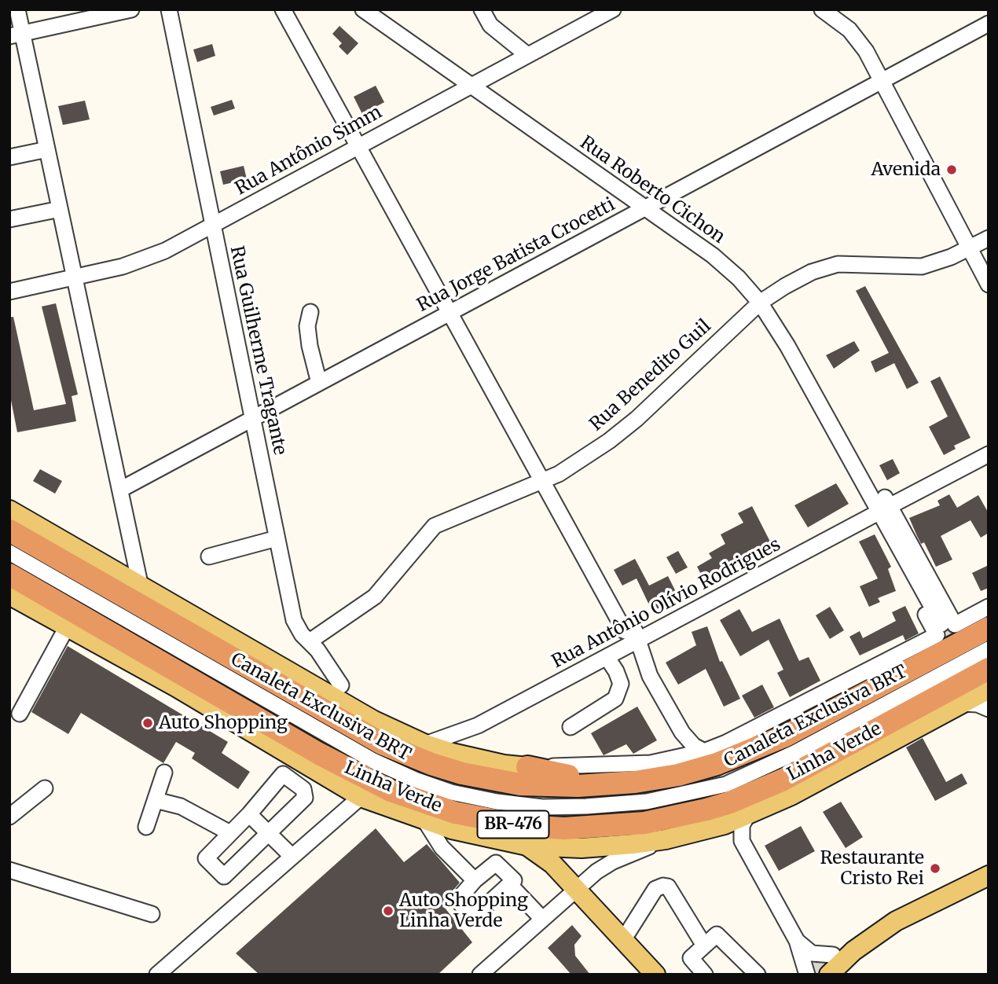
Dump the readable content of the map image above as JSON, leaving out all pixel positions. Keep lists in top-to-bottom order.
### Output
{
  "streets": {
    "highway": ["Linha Verde", "BR-476"],
    "street": [
      "Rua Antônio Simm",
      "Rua Roberto Cichon",
      "Rua Jorge Batista Crocetti",
      "Rua Guilherme Tragante",
      "Rua Benedito Guil",
      "Rua Antônio Olívio Rodrigues",
      "Canaleta Exclusiva BRT"
    ]
  },
  "crossings": [
    ["Rua Antônio Simm", "Rua Roberto Cichon"],
    ["Rua Antônio Simm", "Rua Guilherme Tragante"],
    ["Rua Roberto Cichon", "Rua Jorge Batista Crocetti"],
    ["Rua Roberto Cichon", "Rua Benedito Guil"],
    ["Rua Jorge Batista Crocetti", "Rua Guilherme Tragante"],
    ["Rua Guilherme Tragante", "Rua Benedito Guil"],
    ["Canaleta Exclusiva BRT", "Linha Verde"]
  ],
  "places": [
    "Avenida",
    "Auto Shopping",
    "Restaurante Cristo Rei",
    "Auto Shopping Linha Verde"
  ]
}
